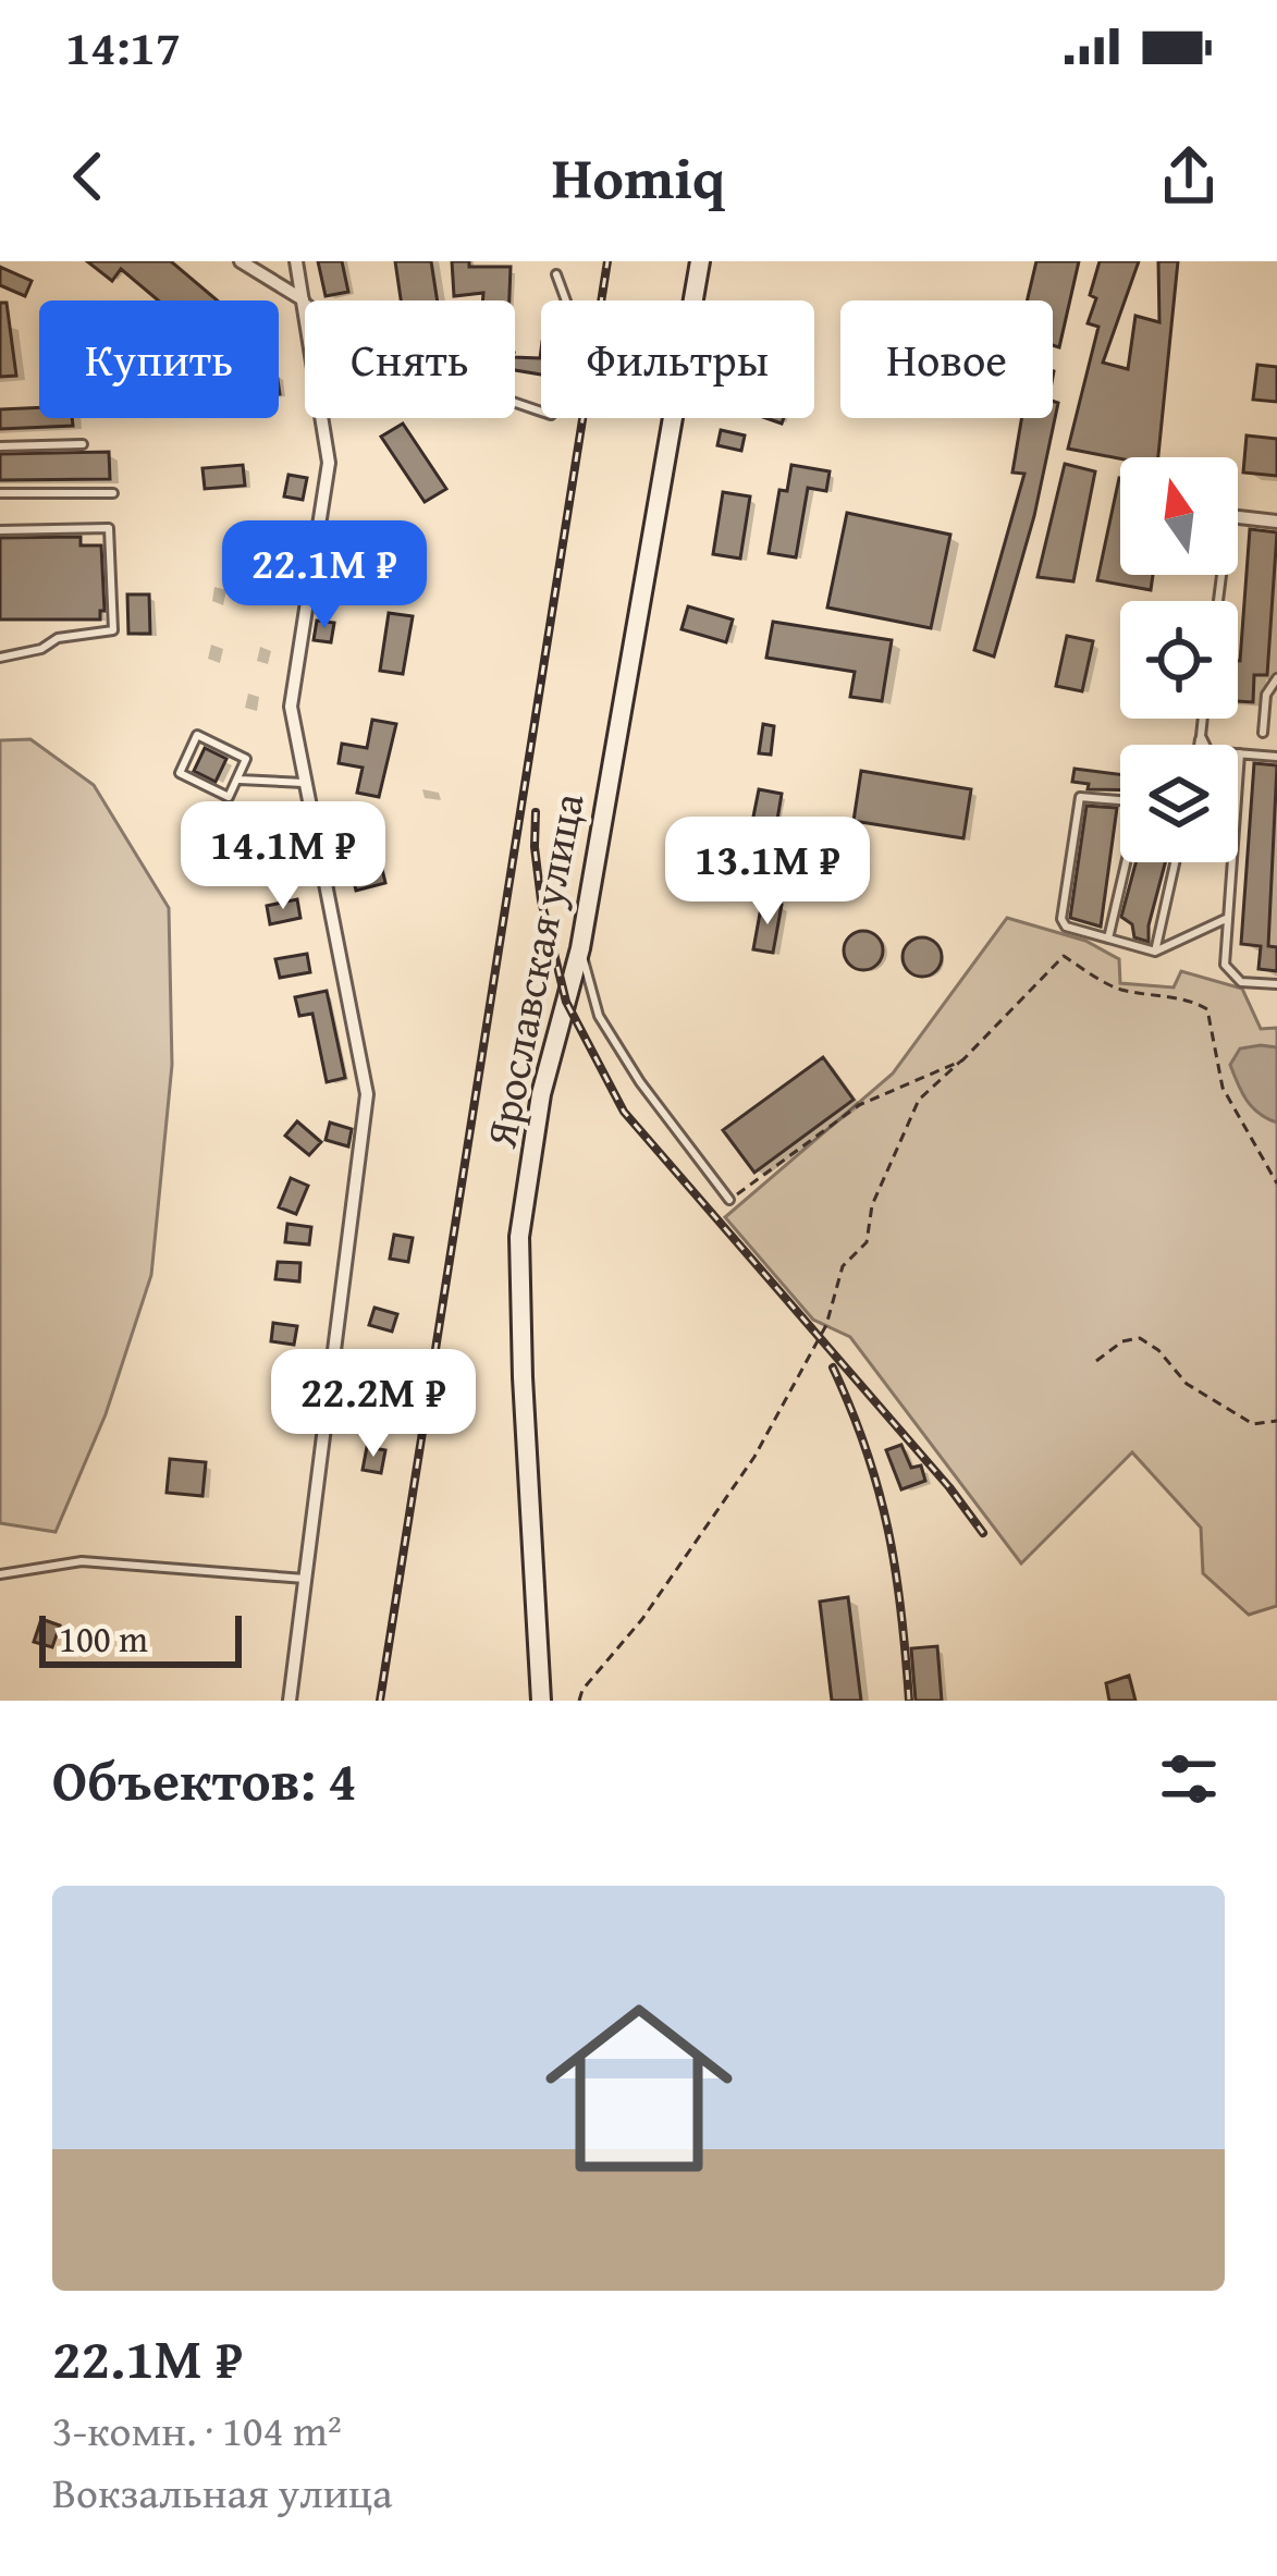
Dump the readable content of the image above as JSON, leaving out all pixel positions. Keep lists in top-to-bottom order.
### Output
{
  "streets": {
    "main road": ["Ярославская улица"]
  },
  "scale_bar": "100 m",
  "north": "top",
  "page": {
    "status": "14:17",
    "header": "Homiq",
    "chip": [
      "Купить",
      "Снять",
      "Фильтры",
      "Новое"
    ],
    "price": [
      "22.1M ₽",
      "14.1M ₽",
      "13.1M ₽",
      "22.2M ₽"
    ],
    "scale": "100 m",
    "heading": "Объектов: 4",
    "list": [
      {
        "name": "22.1M ₽",
        "note": "3-комн. · 104 m² · Вокзальная улица"
      }
    ]
  }
}
